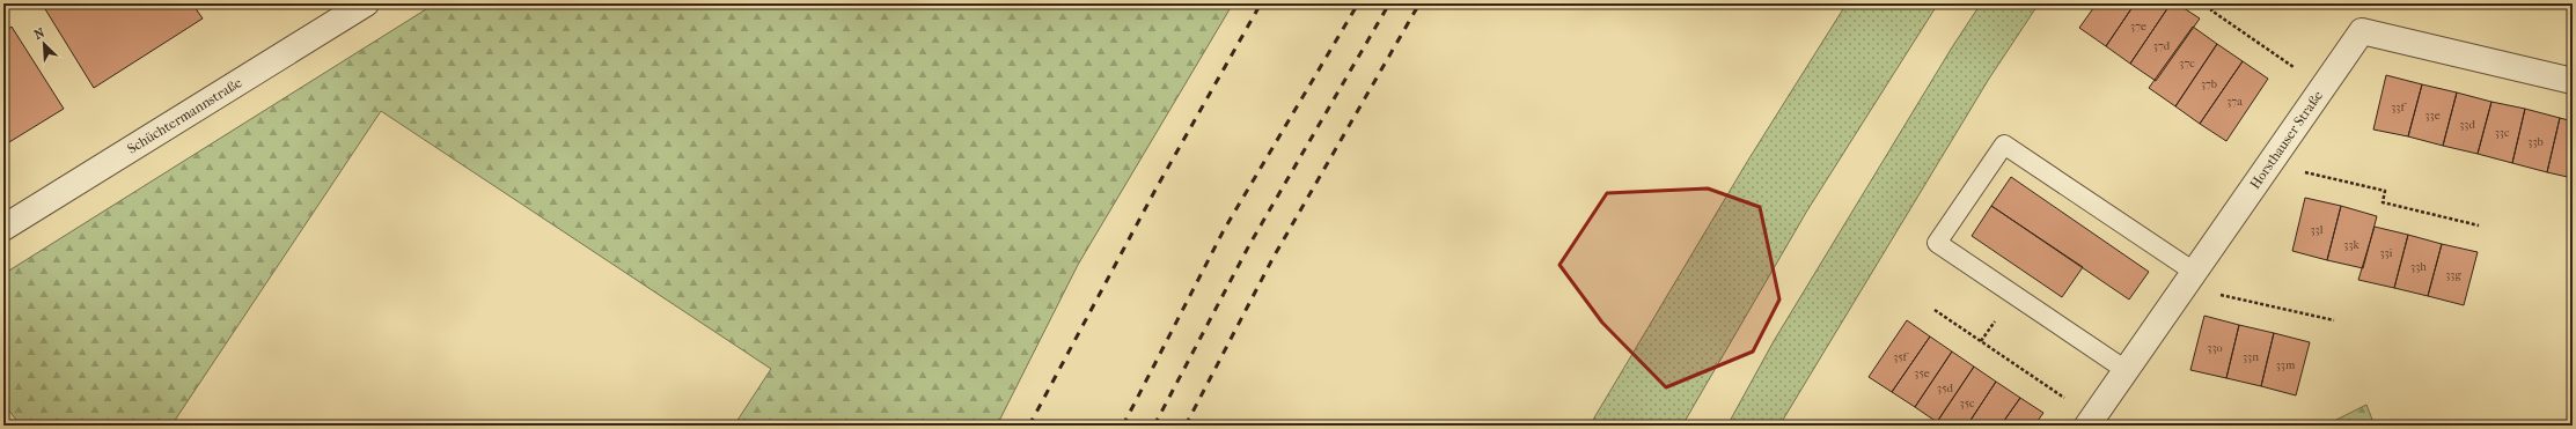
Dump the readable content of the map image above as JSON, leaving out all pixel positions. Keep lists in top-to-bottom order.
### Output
{
  "streets": {
    "street": ["Schüchtermannstraße", "Horsthauser Straße"]
  },
  "house_numbers": [
    "37e",
    "37d",
    "37c",
    "37b",
    "37a",
    "33f",
    "33e",
    "33d",
    "33c",
    "33b",
    "33l",
    "33k",
    "33i",
    "33h",
    "33g",
    "33o",
    "35f",
    "33n",
    "33m",
    "35e",
    "35d",
    "35c"
  ],
  "north": "top left"
}
